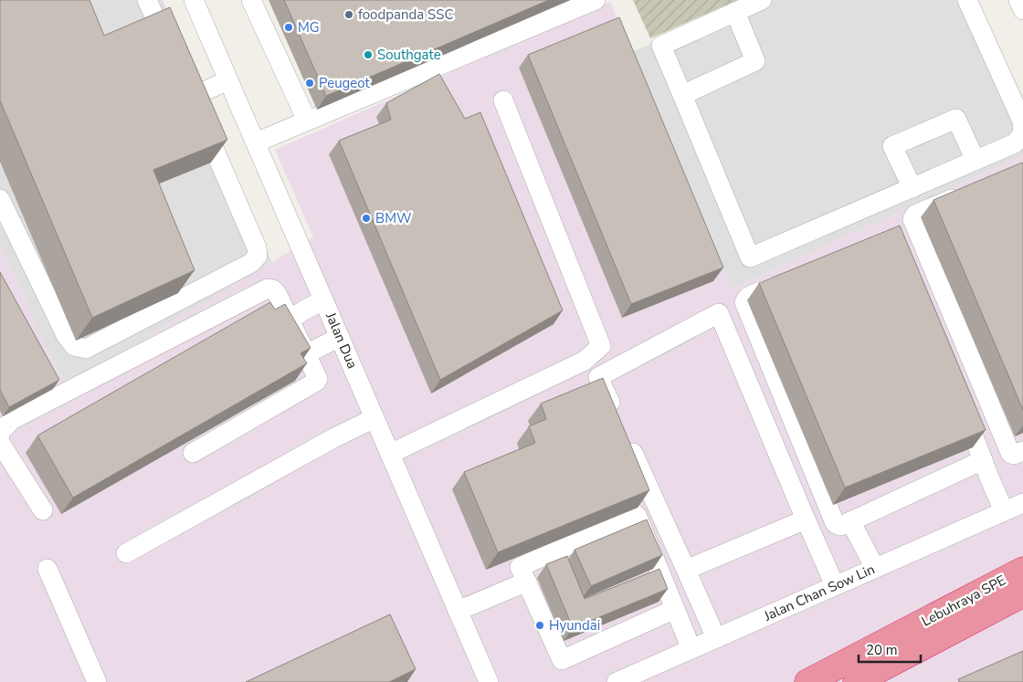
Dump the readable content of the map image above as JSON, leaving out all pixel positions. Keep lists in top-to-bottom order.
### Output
{
  "streets": {
    "highway": ["Lebuhraya SPE"],
    "street": ["Jalan Dua", "Jalan Chan Sow Lin"]
  },
  "places": [
    "foodpanda SSC",
    "MG",
    "Southgate",
    "Peugeot",
    "BMW",
    "Hyundai"
  ],
  "scale_bar": "20 m"
}
